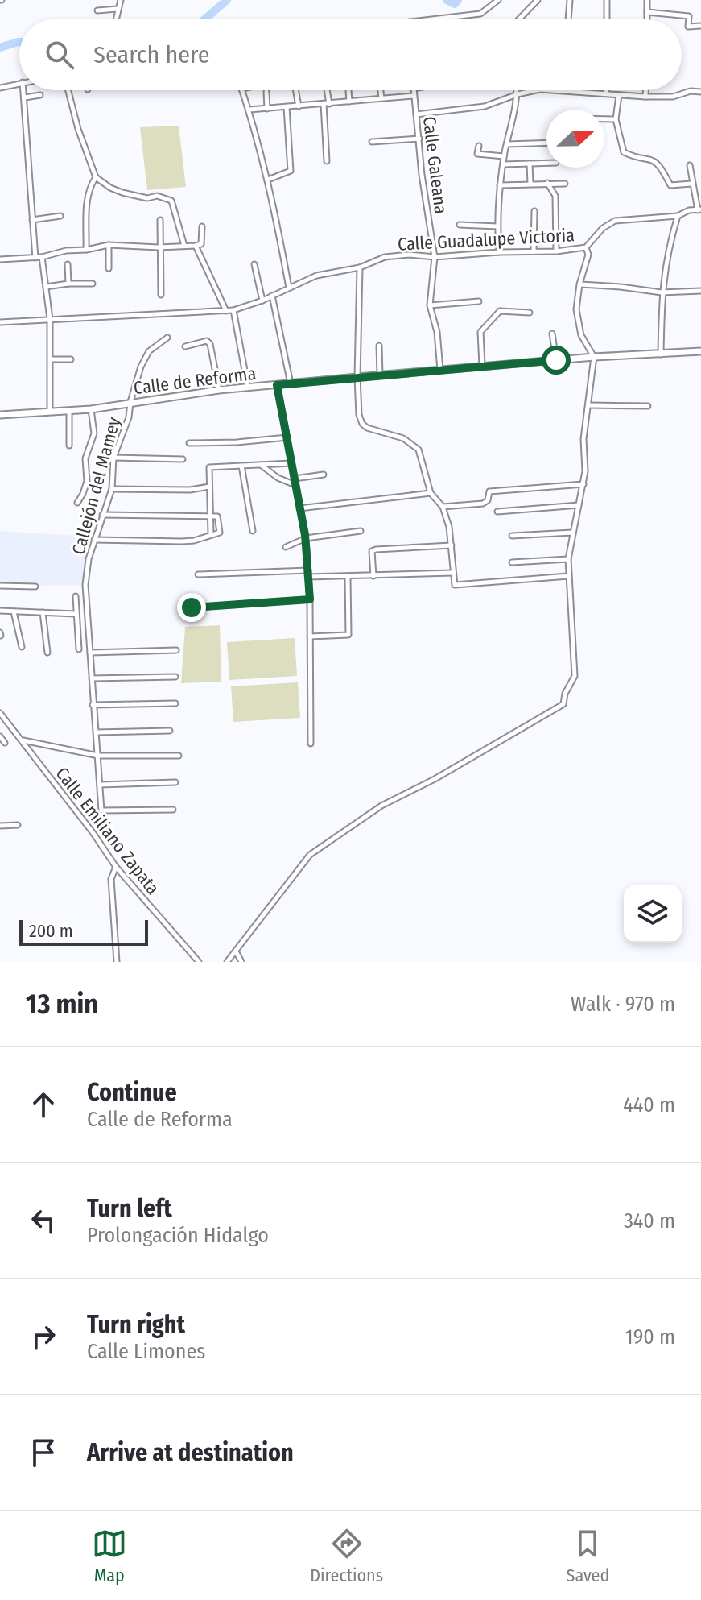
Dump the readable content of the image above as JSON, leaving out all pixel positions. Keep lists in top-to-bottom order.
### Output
{
  "streets": {
    "main road": ["Calle de Reforma"],
    "street": [
      "Calle Galeana",
      "Calle Guadalupe Victoria",
      "Callejón del Mamey",
      "Calle Emiliano Zapata"
    ]
  },
  "crossings": [
    ["Calle Galeana", "Calle Guadalupe Victoria"],
    ["Calle Galeana", "Calle de Reforma"],
    ["Calle de Reforma", "Callejón del Mamey"]
  ],
  "scale_bar": "200 m",
  "north": "right",
  "page": {
    "search": "Search here",
    "scale": "200 m",
    "heading": ["13 min", "Walk · 970 m"],
    "list": [
      ["Continue", "Calle de Reforma", "440 m"],
      ["Turn left", "Prolongación Hidalgo", "340 m"],
      ["Turn right", "Calle Limones", "190 m"],
      "Arrive at destination"
    ],
    "nav": ["Map", "Directions", "Saved"]
  }
}
